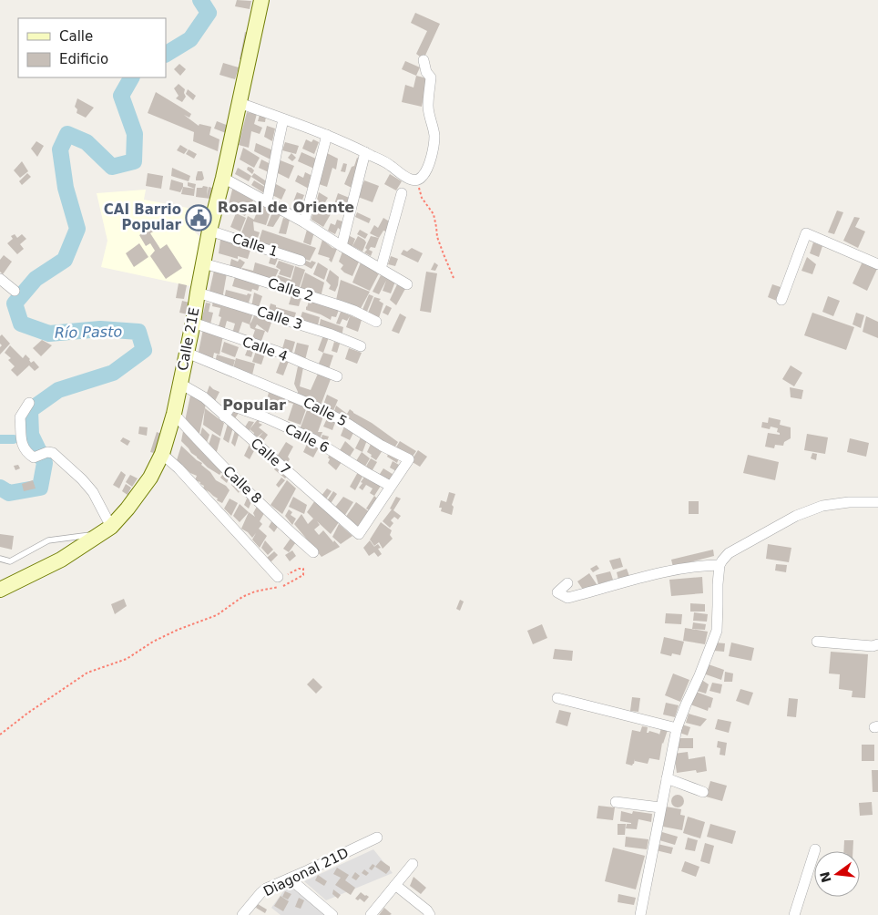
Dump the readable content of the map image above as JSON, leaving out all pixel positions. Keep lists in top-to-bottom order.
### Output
{
  "streets": {
    "main road": ["Calle 21E"],
    "street": [
      "Calle 1",
      "Calle 2",
      "Calle 3",
      "Calle 4",
      "Calle 5",
      "Calle 6",
      "Calle 7",
      "Calle 8",
      "Diagonal 21D"
    ]
  },
  "crossings": [
    ["Calle 1", "Calle 21E"],
    ["Calle 2", "Calle 21E"],
    ["Calle 3", "Calle 21E"],
    ["Calle 21E", "Calle 4"],
    ["Calle 21E", "Calle 5"],
    ["Calle 21E", "Calle 7"],
    ["Calle 21E", "Calle 8"],
    ["Calle 5", "Calle 6"],
    ["Calle 5", "Calle 7"],
    ["Calle 6", "Calle 7"]
  ],
  "districts": ["Rosal de Oriente", "Popular"],
  "water": ["Río Pasto"],
  "places": {
    "public building": ["CAI Barrio Popular"]
  },
  "legend": ["Calle", "Edificio"],
  "north": "left"
}
